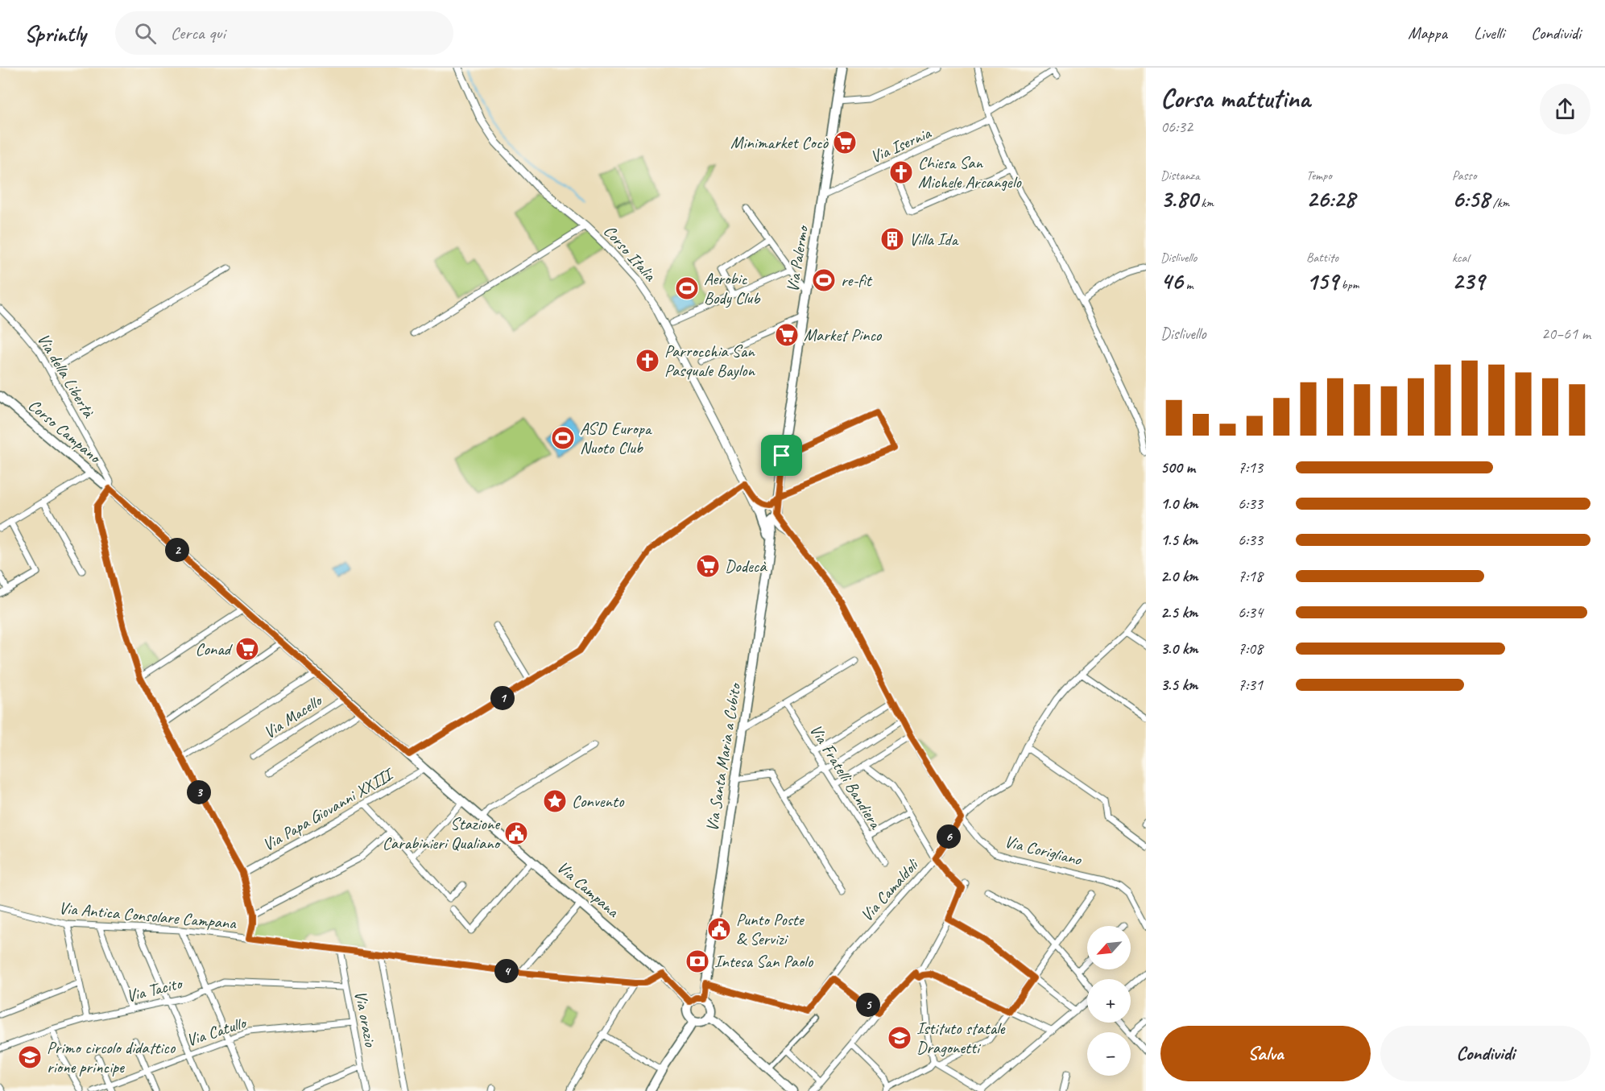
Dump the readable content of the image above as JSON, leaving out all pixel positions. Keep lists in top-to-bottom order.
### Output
{
  "streets": {
    "main road": [
      "Via Palermo",
      "Corso Campano",
      "Via Santa Maria a Cubito",
      "Via Campana"
    ],
    "street": [
      "Via Isernia",
      "Corso Italia",
      "Via della Libertà",
      "Via Macello",
      "Via Fratelli Bandiera",
      "Via Papa Giovanni XXIII",
      "Via Corigliano",
      "Via Camaldoli",
      "Via Antica Consolare Campana",
      "Via Tacito",
      "Via orazio",
      "Via Catullo"
    ]
  },
  "crossings": [
    ["Via Isernia", "Via Palermo"],
    ["Corso Italia", "Via Palermo"],
    ["Corso Italia", "Via Santa Maria a Cubito"],
    ["Via Palermo", "Via Santa Maria a Cubito"],
    ["Via della Libertà", "Corso Campano"],
    ["Corso Campano", "Via Campana"],
    ["Via Macello", "Via Campana"],
    ["Via Santa Maria a Cubito", "Via Campana"],
    ["Via Santa Maria a Cubito", "Via Camaldoli"],
    ["Via Papa Giovanni XXIII", "Via Campana"],
    ["Via Corigliano", "Via Camaldoli"],
    ["Via Antica Consolare Campana", "Via orazio"],
    ["Via Tacito", "Via orazio"],
    ["Via orazio", "Via Catullo"]
  ],
  "places": {
    "supermarket": [
      "Minimarket Cocò",
      "Market Pinco",
      "Dodecà",
      "Conad"
    ],
    "church": ["Chiesa San Michele Arcangelo", "Parrocchia San Pasquale Baylon"],
    "building": ["Villa Ida"],
    "sports": ["re-fit", "Aerobic Body Club", "ASD Europa Nuoto Club"],
    "place": ["Convento"],
    "public building": ["Stazione Carabinieri Qualiano", "Punto Poste & Servizi"],
    "bank": ["Intesa San Paolo"],
    "school or university": ["Istituto statale Dragonetti", "Primo circolo didattico rione principe"]
  },
  "north": "bottom left",
  "page": {
    "header": "Sprintly",
    "search": "Cerca qui",
    "nav": ["Mappa", "Livelli", "Condividi"],
    "heading": ["Corsa mattutina", "06:32"],
    "stats": [
      ["Distanza", "3.80 km"],
      ["Tempo", "26:28"],
      ["Passo", "6:58 /km"],
      ["Dislivello", "46 m"],
      ["Battito", "159 bpm"],
      ["kcal", "239"]
    ],
    "chart": ["Dislivello", "20–61 m"],
    "list": [
      {
        "name": "500 m",
        "note": "7:13"
      },
      {
        "name": "1.0 km",
        "note": "6:33"
      },
      {
        "name": "1.5 km",
        "note": "6:33"
      },
      {
        "name": "2.0 km",
        "note": "7:18"
      },
      {
        "name": "2.5 km",
        "note": "6:34"
      },
      {
        "name": "3.0 km",
        "note": "7:08"
      },
      {
        "name": "3.5 km",
        "note": "7:31"
      }
    ],
    "pins": [
      "2",
      "1",
      "3",
      "6",
      "4",
      "5"
    ],
    "map_buttons": ["+", "−"],
    "buttons": ["Salva", "Condividi"]
  }
}
